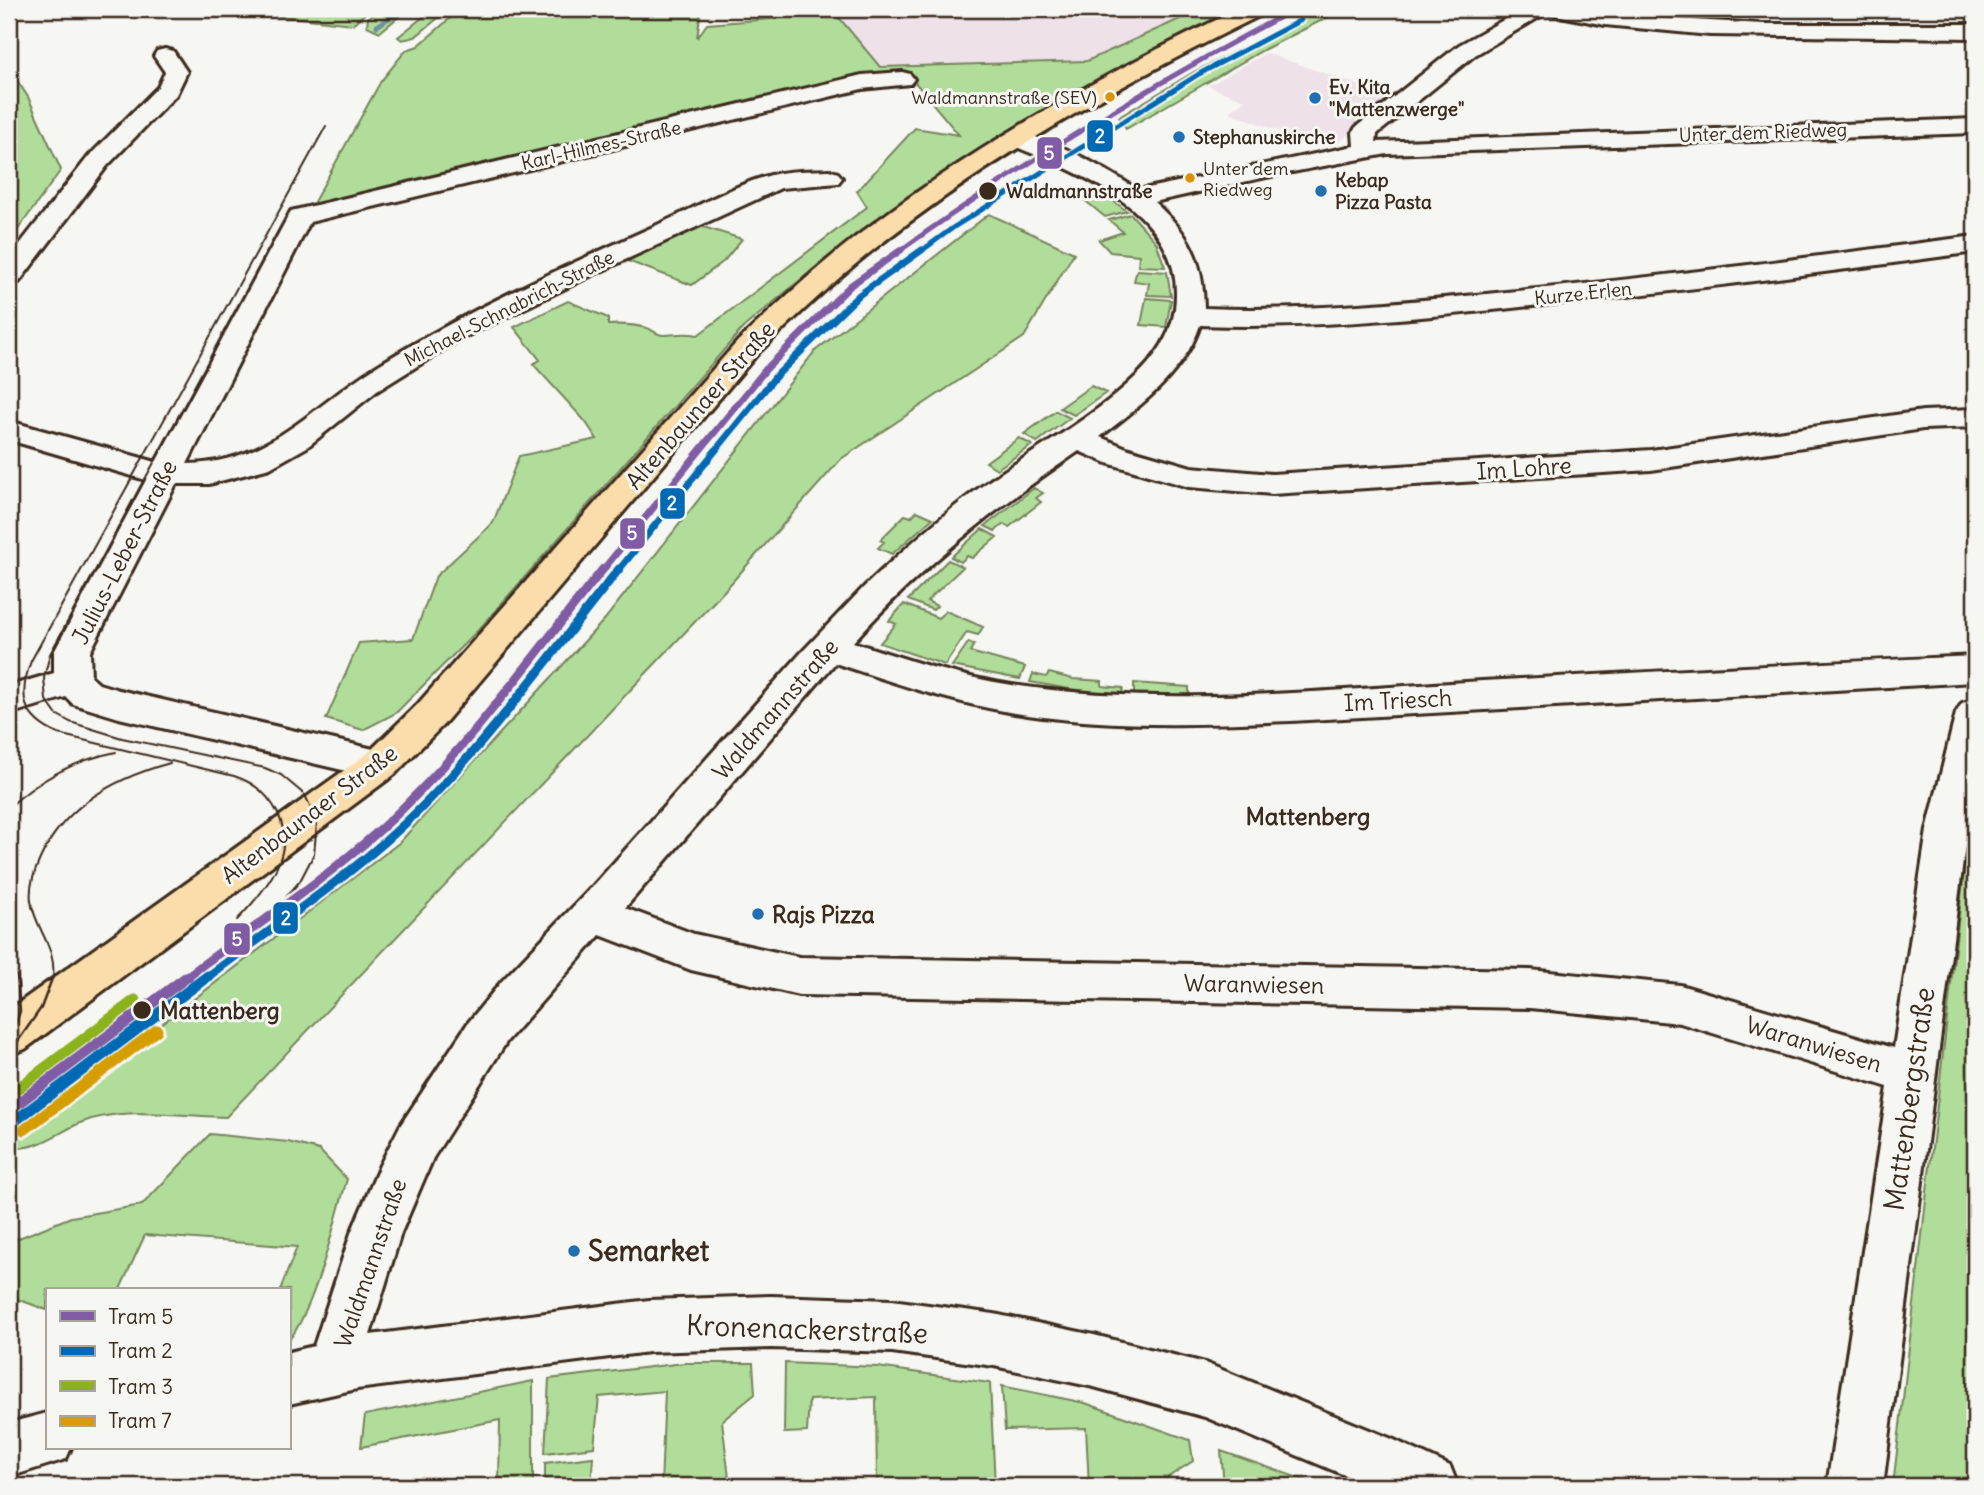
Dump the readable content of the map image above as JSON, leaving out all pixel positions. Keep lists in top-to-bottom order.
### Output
{
  "streets": {
    "main road": ["Altenbaunaer Straße"],
    "street": [
      "Unter dem Riedweg",
      "Karl-Hilmes-Straße",
      "Kurze Erlen",
      "Michael-Schnabrich-Straße",
      "Im Lohre",
      "Julius-Leber-Straße",
      "Im Triesch",
      "Waldmannstraße",
      "Waranwiesen",
      "Mattenbergstraße",
      "Kronenackerstraße"
    ]
  },
  "crossings": [
    ["Unter dem Riedweg", "Waldmannstraße"],
    ["Karl-Hilmes-Straße", "Julius-Leber-Straße"],
    ["Kurze Erlen", "Waldmannstraße"],
    ["Michael-Schnabrich-Straße", "Julius-Leber-Straße"],
    ["Altenbaunaer Straße", "Waldmannstraße"],
    ["Im Lohre", "Waldmannstraße"],
    ["Im Triesch", "Waldmannstraße"],
    ["Waldmannstraße", "Waranwiesen"],
    ["Waldmannstraße", "Kronenackerstraße"],
    ["Waranwiesen", "Mattenbergstraße"]
  ],
  "districts": ["Mattenberg"],
  "places": [
    "Waldmannstraße (SEV)",
    "Ev. Kita \"Mattenzwerge\"",
    "Stephanuskirche",
    "Unter dem Riedweg",
    "Waldmannstraße",
    "Kebap Pizza Pasta",
    "Rajs Pizza",
    "Mattenberg",
    "Semarket"
  ],
  "lines": [
    "tram line 5",
    "tram line 2",
    "tram line 3",
    "tram line 7"
  ],
  "legend": [
    "Tram 5",
    "Tram 2",
    "Tram 3",
    "Tram 7"
  ]
}
